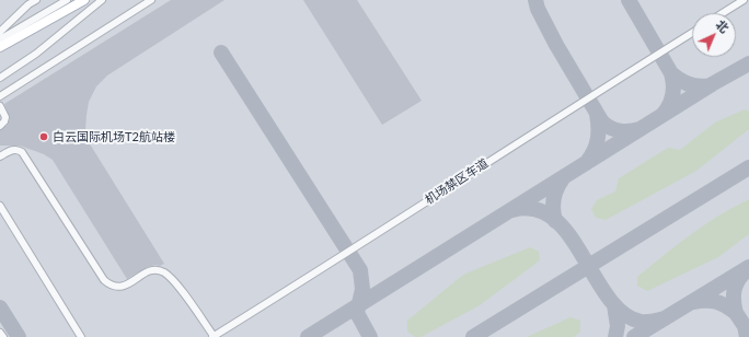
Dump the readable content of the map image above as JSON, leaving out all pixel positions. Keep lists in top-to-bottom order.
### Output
{
  "streets": {
    "street": ["机场禁区车道"]
  },
  "places": ["白云国际机场T2航站楼"],
  "north": "top right"
}
